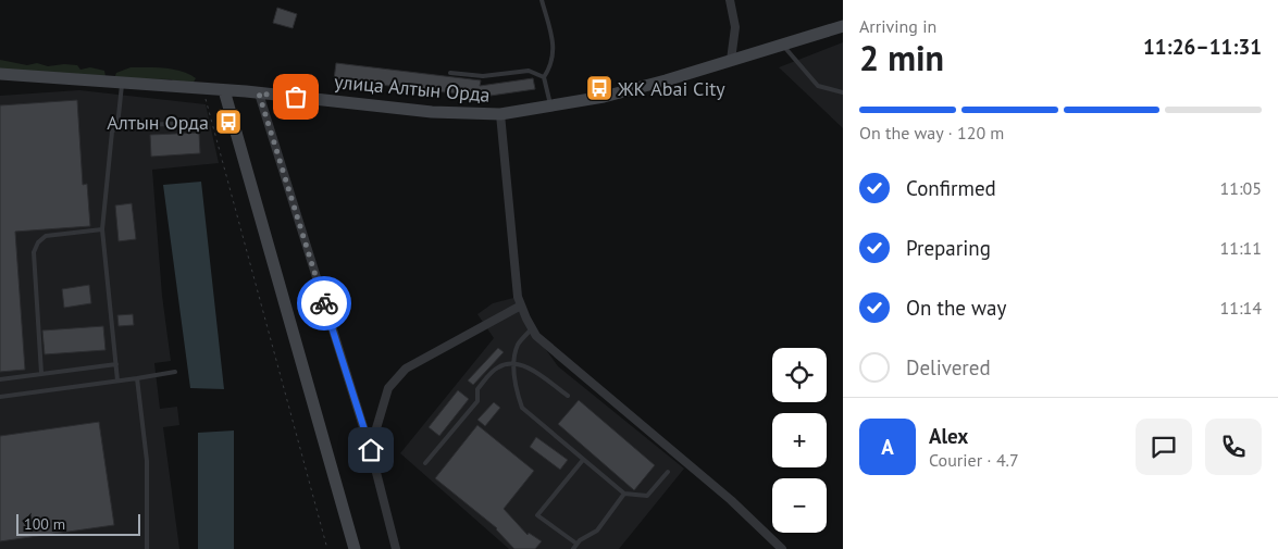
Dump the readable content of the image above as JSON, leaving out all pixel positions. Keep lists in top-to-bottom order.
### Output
{
  "streets": {
    "main road": ["улица Алтын Орда"]
  },
  "places": {
    "bus stop": ["ЖК Abai City", "Алтын Орда"]
  },
  "scale_bar": "100 m",
  "page": {
    "heading": ["2 min", "Arriving in", "11:26–11:31"],
    "panel": ["Alex", "Courier · 4.7"],
    "bar": "On the way · 120 m",
    "list": [
      ["Confirmed", "11:05"],
      ["Preparing", "11:11"],
      ["On the way", "11:14"],
      "Delivered"
    ],
    "map_buttons": ["+", "−"],
    "round": "A",
    "scale": "100 m"
  }
}
